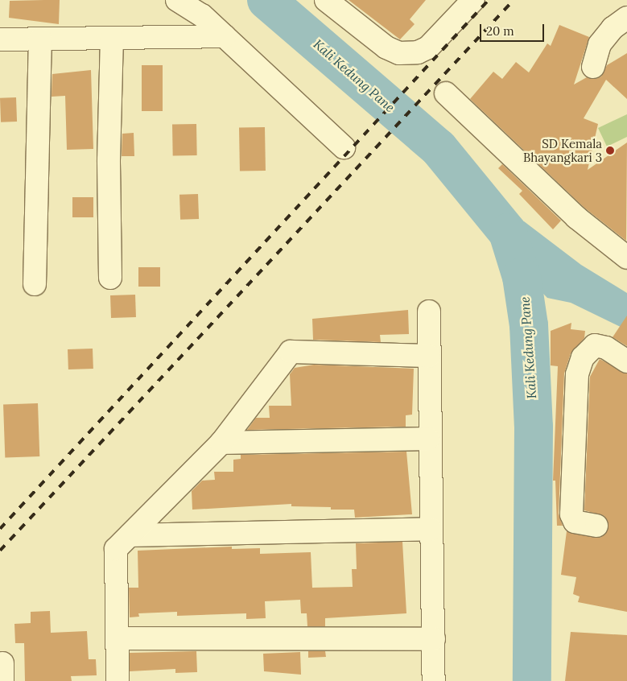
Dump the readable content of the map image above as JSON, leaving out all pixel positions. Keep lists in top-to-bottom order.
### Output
{
  "water": ["Kali Kedung Pane"],
  "places": ["SD Kemala Bhayangkari 3"],
  "scale_bar": "20 m"
}
